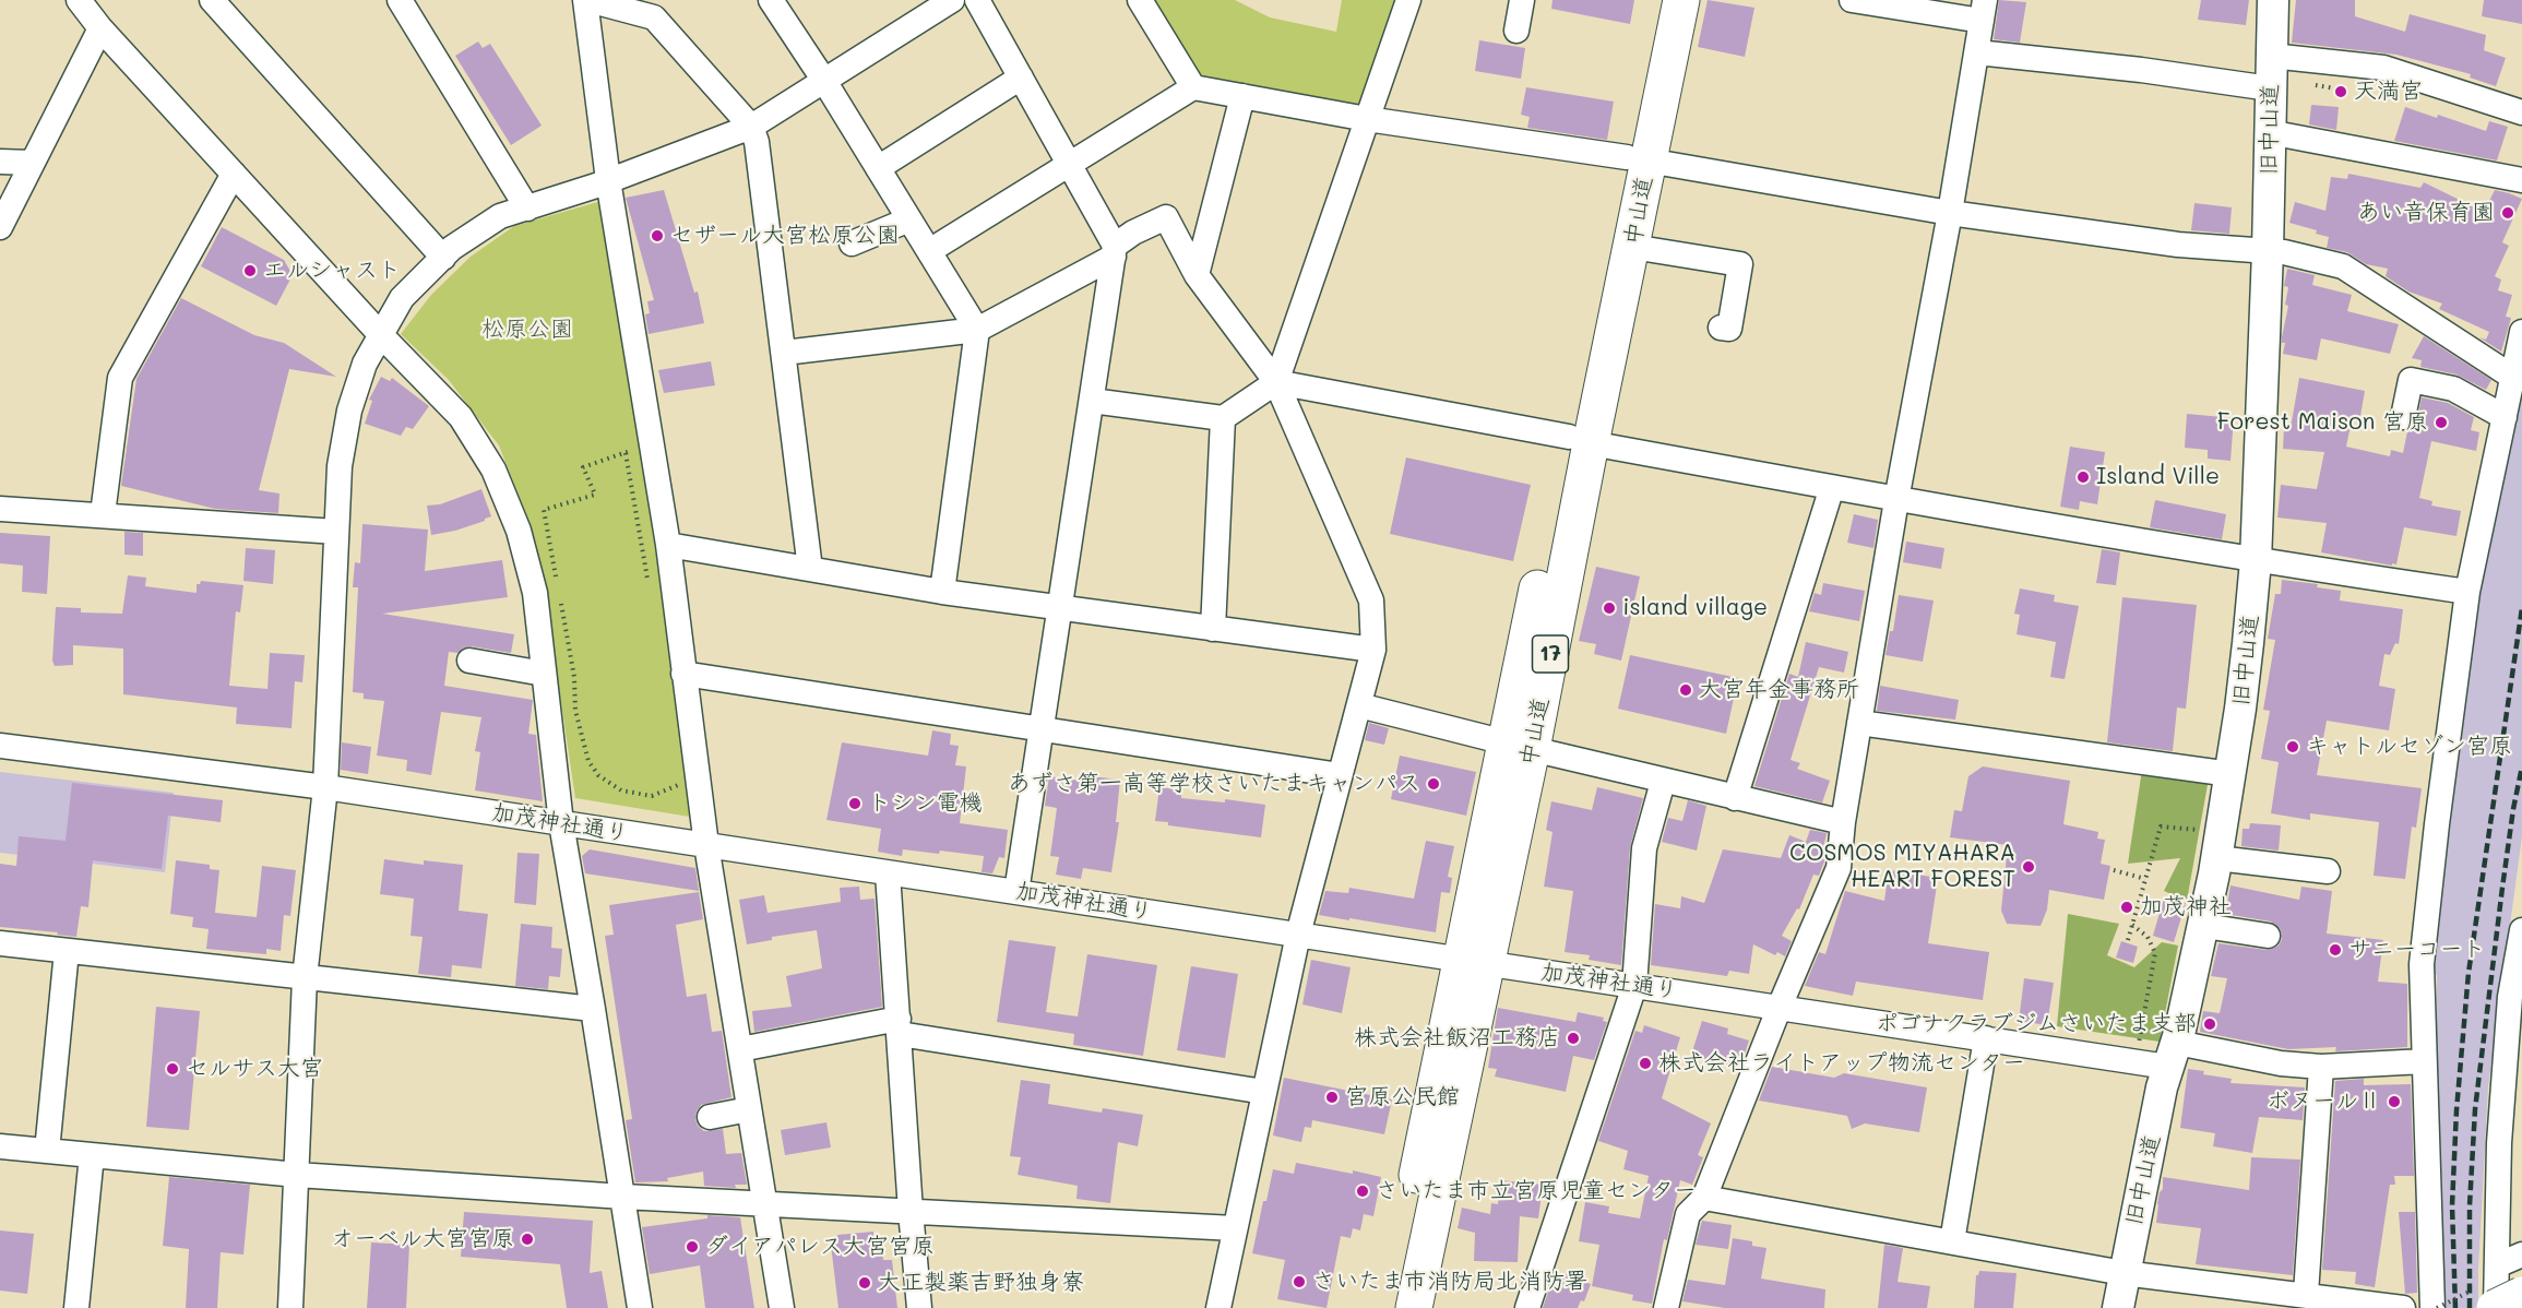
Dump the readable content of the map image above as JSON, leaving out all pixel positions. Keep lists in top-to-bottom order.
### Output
{
  "streets": {
    "highway": ["中山道", "17"],
    "main road": ["旧中山道"],
    "street": ["加茂神社通り"]
  },
  "crossings": [
    ["旧中山道", "加茂神社通り"],
    ["中山道", "加茂神社通り"]
  ],
  "parks": ["松原公園"],
  "places": [
    "天満宮",
    "あい音保育園",
    "セザール大宮松原公園",
    "エルシャスト",
    "Forest Maison 宮原",
    "Island Ville",
    "island village",
    "大宮年金事務所",
    "キャトルセゾン宮原",
    "あずさ第一高等学校さいたまキャンパス",
    "トシン電機",
    "COSMOS MIYAHARA HEART FOREST",
    "加茂神社",
    "サニーコート",
    "ポゴナクラブジムさいたま支部",
    "株式会社飯沼工務店",
    "株式会社ライトアップ物流センター",
    "セルサス大宮",
    "宮原公民館",
    "ボヌールⅡ",
    "さいたま市立宮原児童センター",
    "オーベル大宮宮原",
    "ダイアパレス大宮宮原",
    "さいたま市消防局北消防署",
    "大正製薬吉野独身寮"
  ]
}
